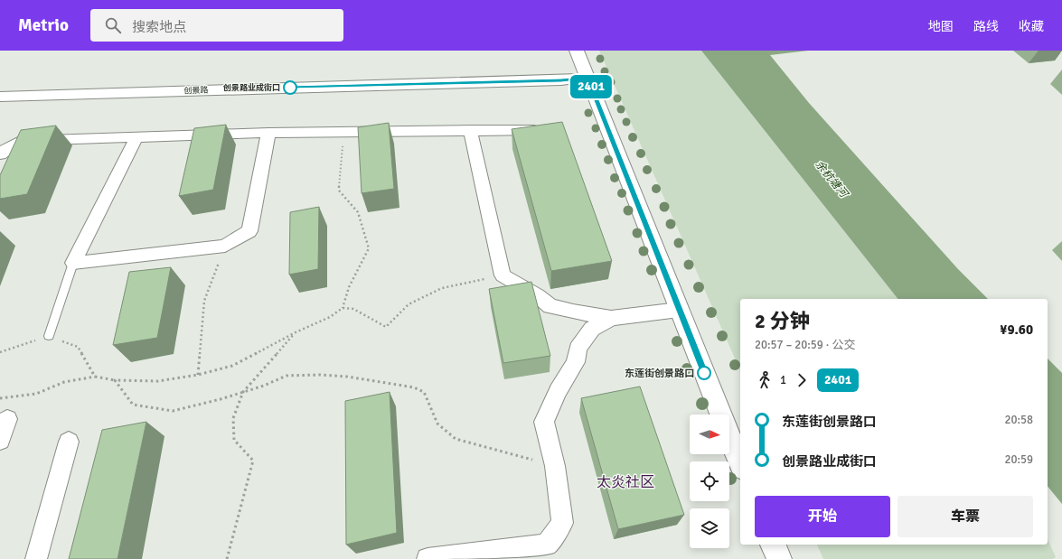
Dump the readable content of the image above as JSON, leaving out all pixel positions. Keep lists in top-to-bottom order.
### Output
{
  "streets": {
    "street": ["创景路"]
  },
  "districts": ["太炎社区"],
  "water": ["余杭塘河"],
  "places": ["创景路业成街口", "东莲街创景路口"],
  "lines": ["bus line 2401"],
  "north": "right",
  "page": {
    "header": "Metrio",
    "search": "搜索地点",
    "nav": ["地图", "路线", "收藏"],
    "on_map": "2401",
    "heading": ["2 分钟", "20:57 – 20:59 · 公交", "¥9.60"],
    "legs": ["1", "2401"],
    "list": [
      {
        "name": "东莲街创景路口",
        "value": "20:58"
      },
      {
        "name": "创景路业成街口",
        "value": "20:59"
      }
    ],
    "buttons": ["开始", "车票"]
  }
}
